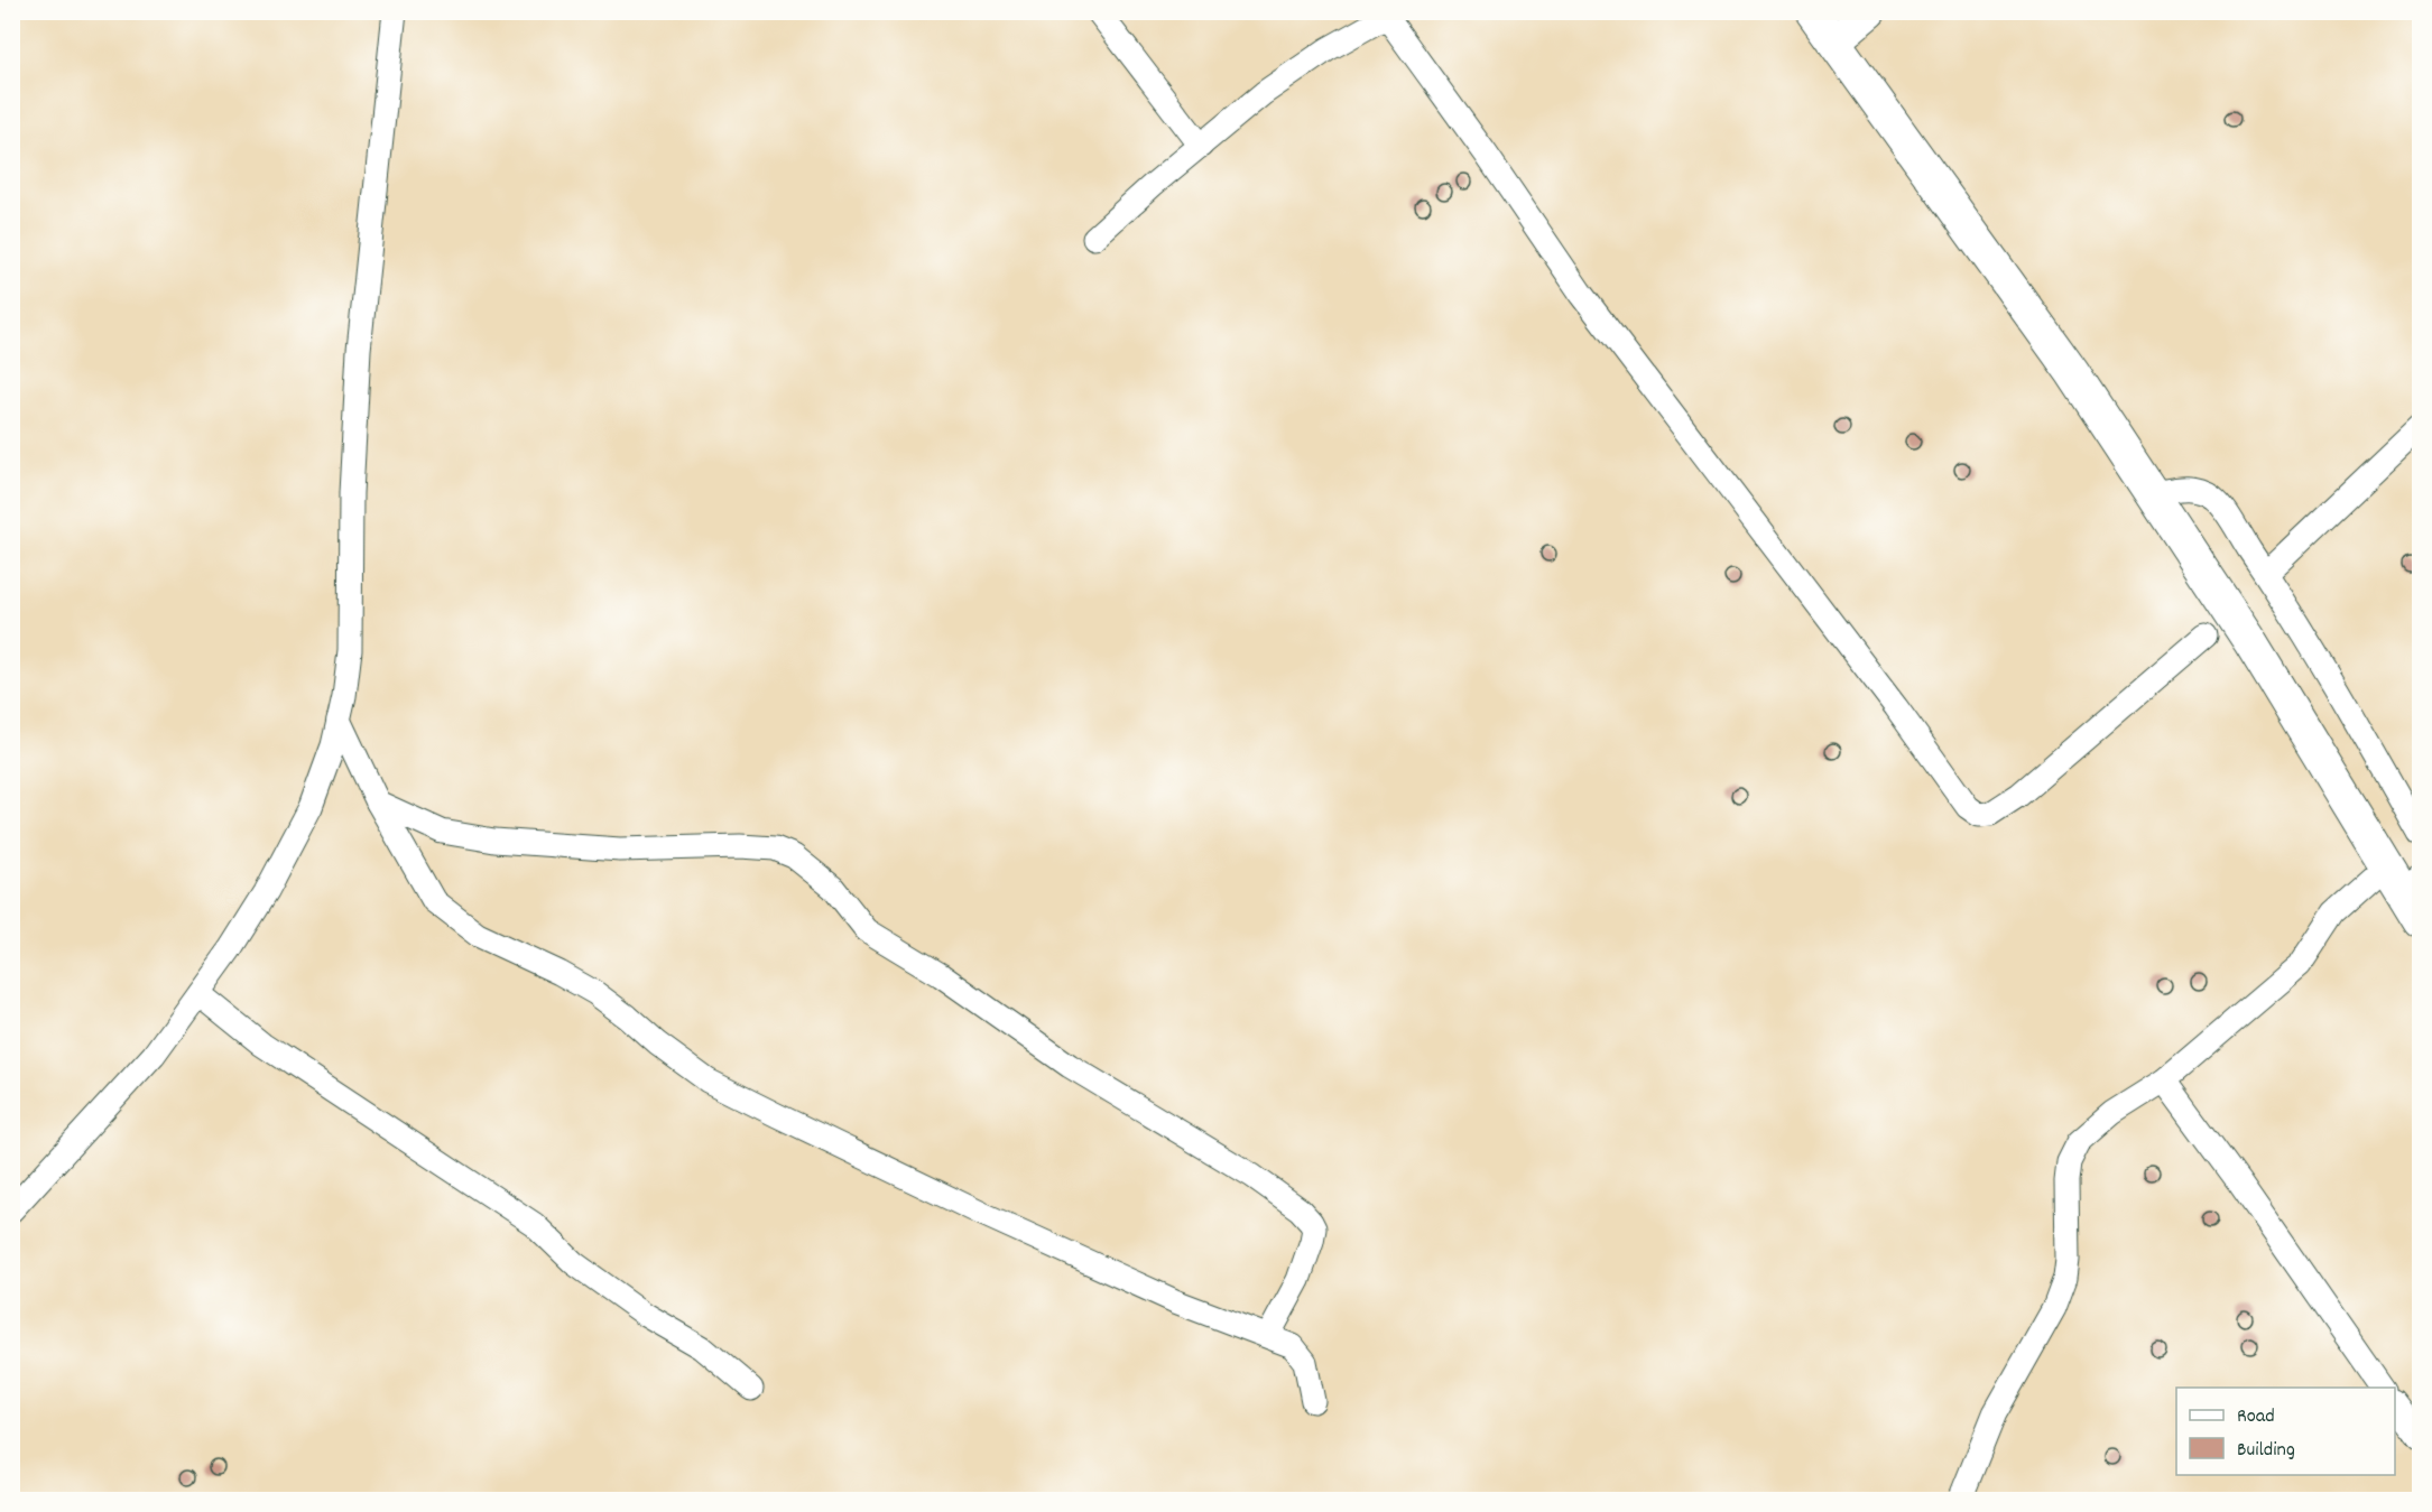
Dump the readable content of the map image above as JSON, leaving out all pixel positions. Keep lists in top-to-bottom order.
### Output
{
  "legend": ["Road", "Building"]
}
